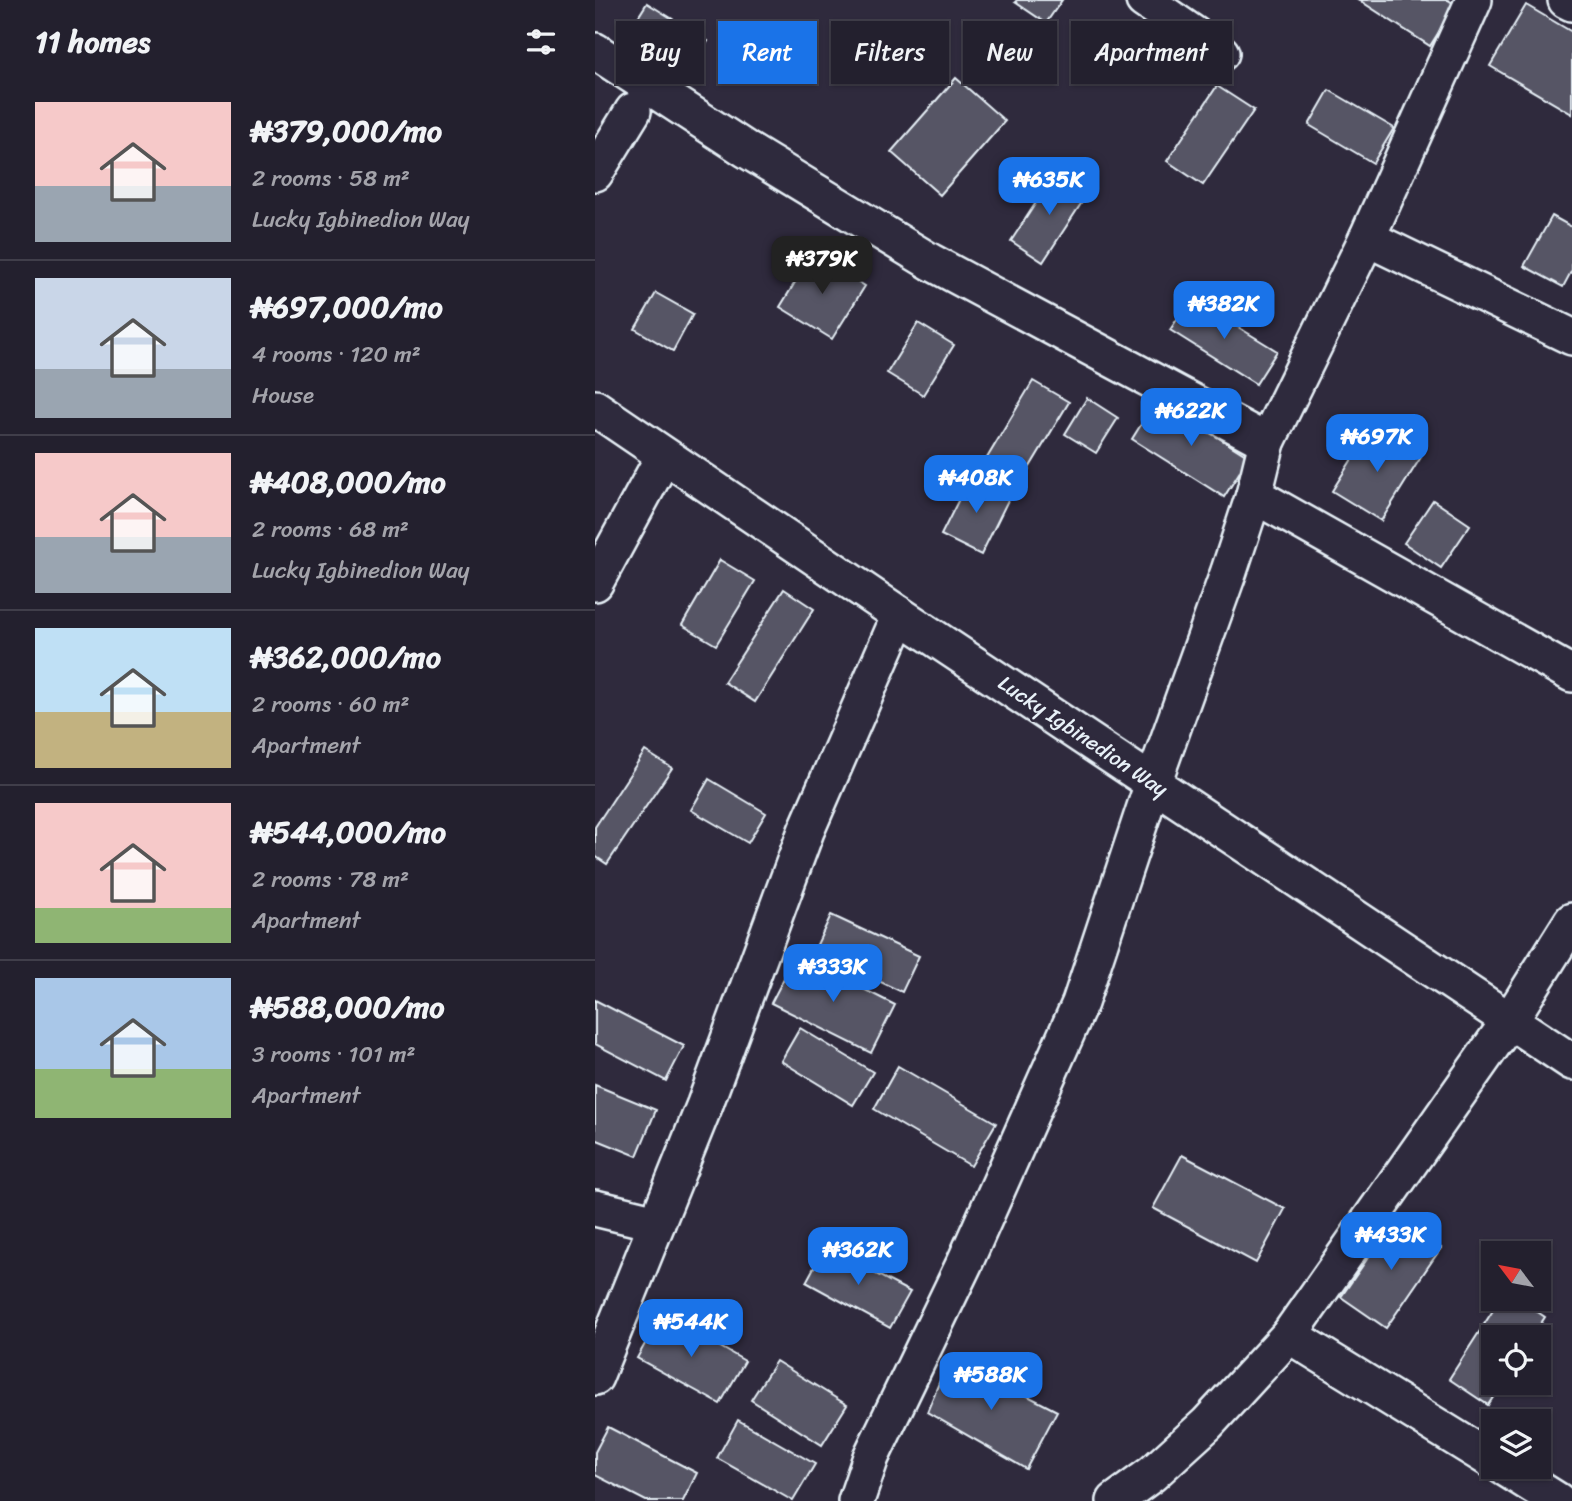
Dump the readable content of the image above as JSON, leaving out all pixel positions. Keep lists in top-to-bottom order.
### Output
{
  "streets": {
    "street": ["Lucky Igbinedion Way"]
  },
  "north": "top left",
  "page": {
    "heading": "11 homes",
    "chip": [
      "Buy",
      "Rent",
      "Filters",
      "New",
      "Apartment"
    ],
    "list": [
      {
        "name": "₦379,000/mo",
        "note": "2 rooms · 58 m² · Lucky Igbinedion Way"
      },
      {
        "name": "₦697,000/mo",
        "note": "4 rooms · 120 m² · House"
      },
      {
        "name": "₦408,000/mo",
        "note": "2 rooms · 68 m² · Lucky Igbinedion Way"
      },
      {
        "name": "₦362,000/mo",
        "note": "2 rooms · 60 m² · Apartment"
      },
      {
        "name": "₦544,000/mo",
        "note": "2 rooms · 78 m² · Apartment"
      },
      {
        "name": "₦588,000/mo",
        "note": "3 rooms · 101 m² · Apartment"
      }
    ],
    "price": [
      "₦635K",
      "₦379K",
      "₦382K",
      "₦622K",
      "₦697K",
      "₦408K",
      "₦333K",
      "₦433K",
      "₦362K",
      "₦544K",
      "₦588K"
    ]
  }
}
